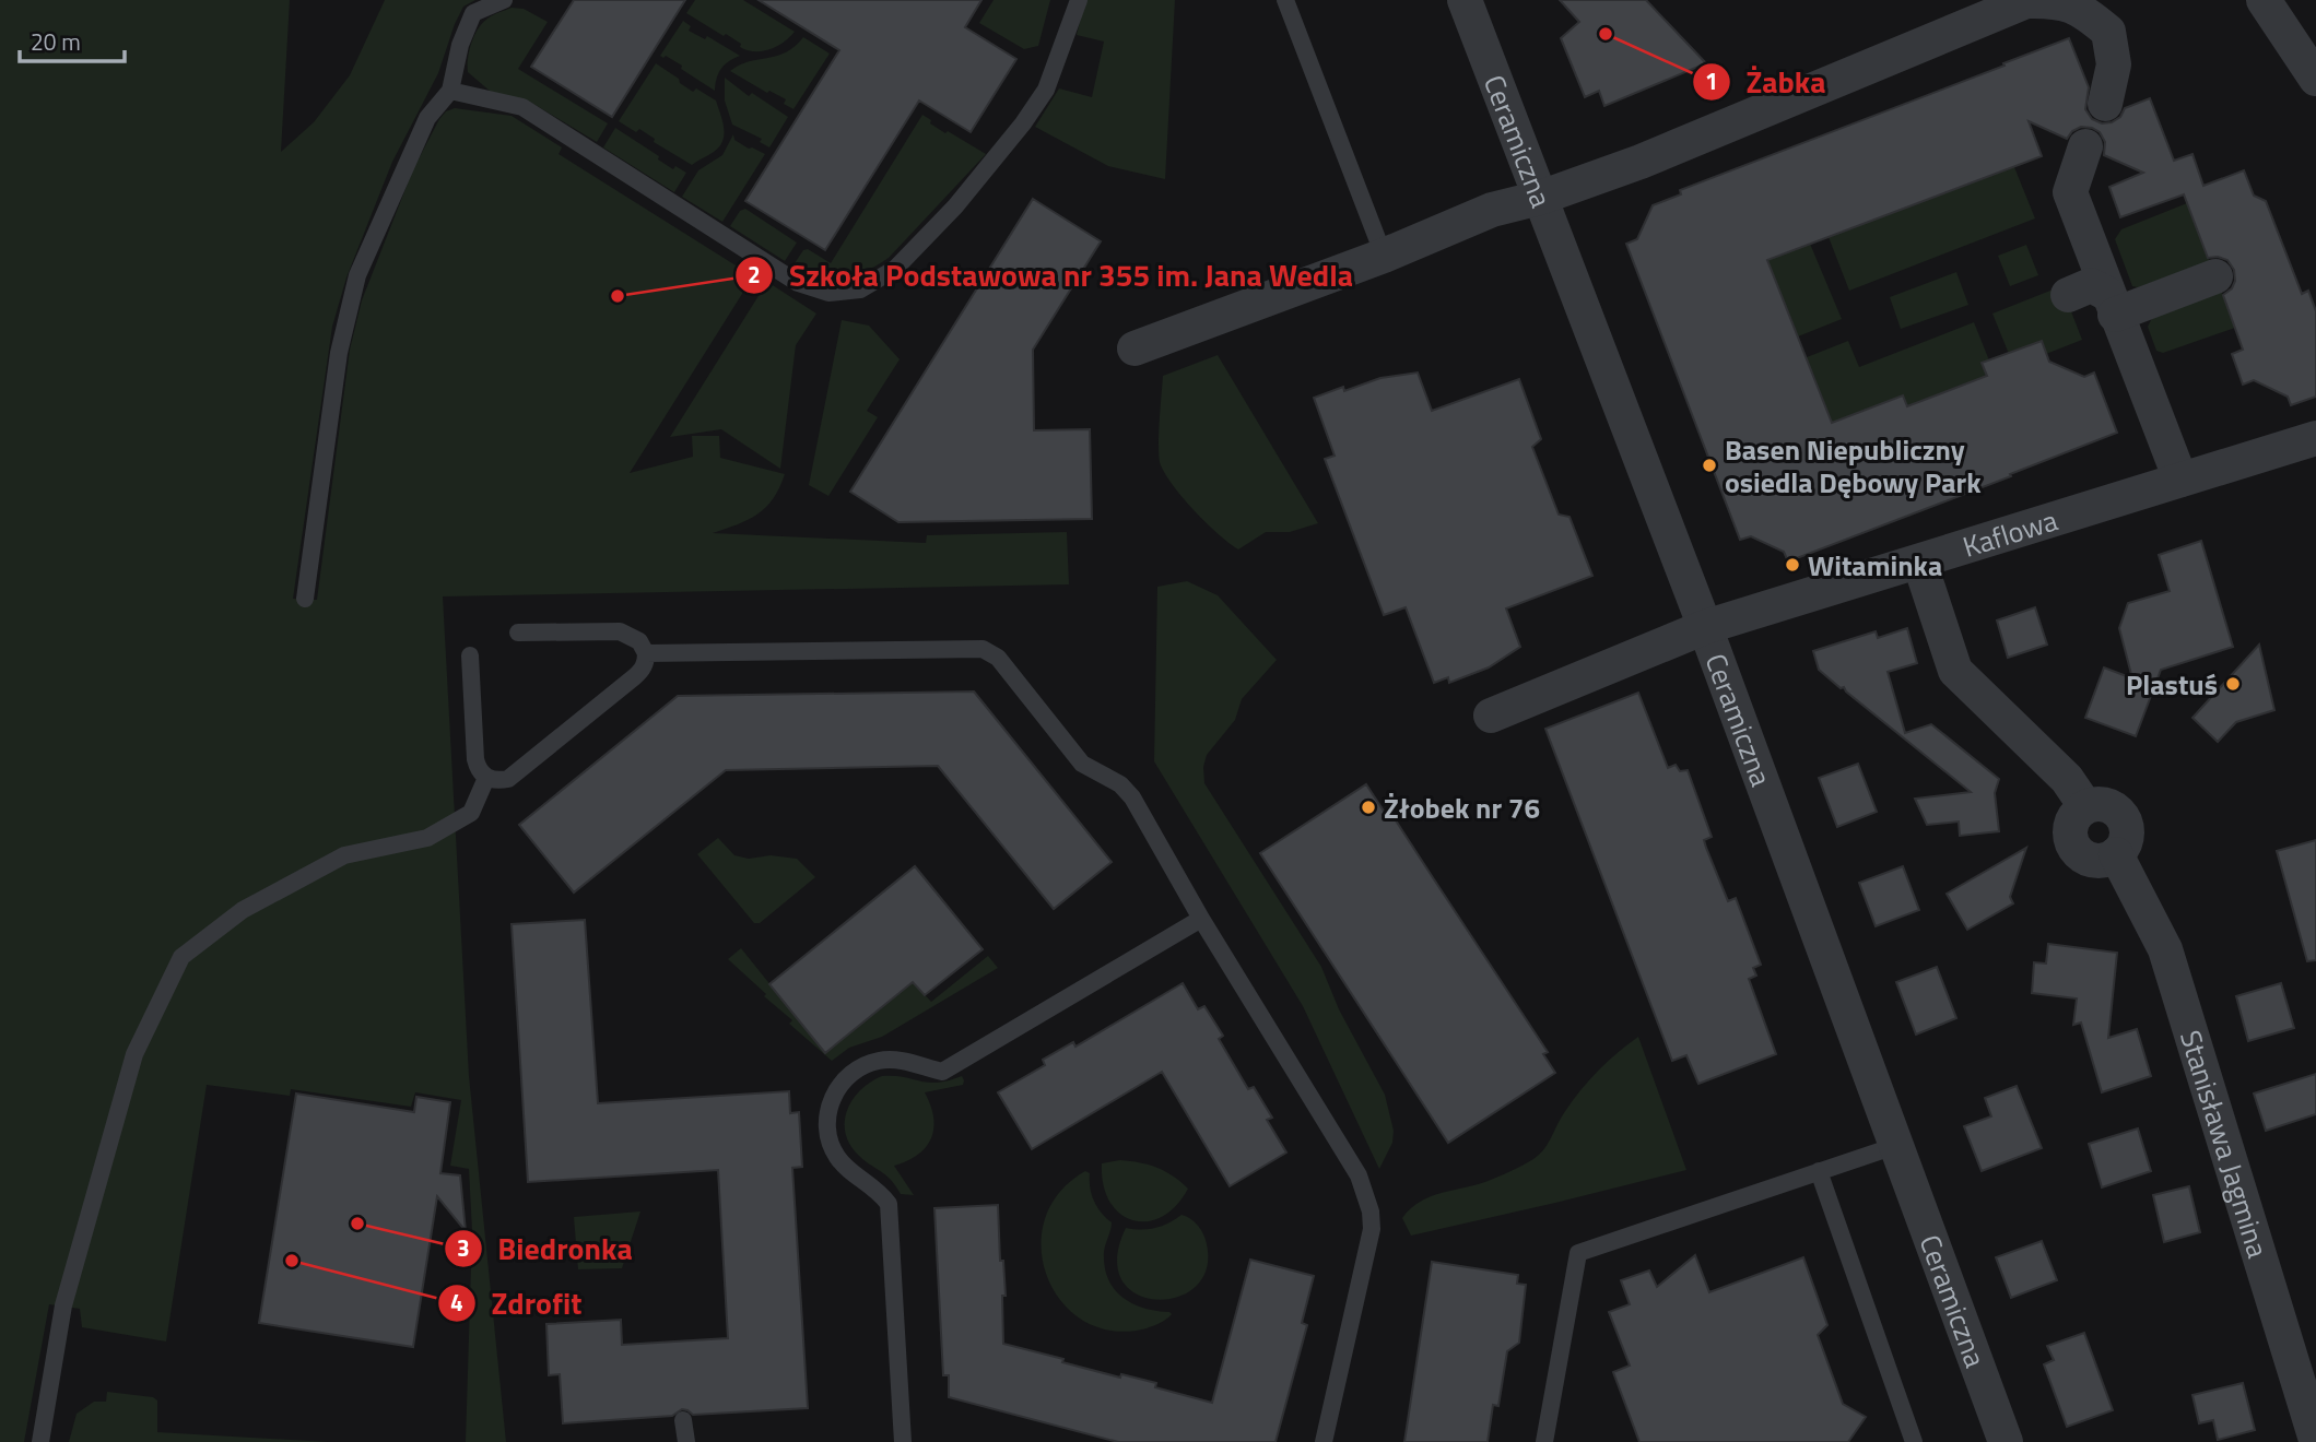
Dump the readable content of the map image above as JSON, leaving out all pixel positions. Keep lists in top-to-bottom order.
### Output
{
  "streets": {
    "street": ["Ceramiczna", "Kaflowa", "Stanisława Jagmina"]
  },
  "crossings": [
    ["Ceramiczna", "Kaflowa"],
    ["Kaflowa", "Stanisława Jagmina"]
  ],
  "places": [
    "Żabka",
    "Szkoła Podstawowa nr 355 im. Jana Wedla",
    "Basen Niepubliczny osiedla Dębowy Park",
    "Witaminka",
    "Plastuś",
    "Żłobek nr 76",
    "Biedronka",
    "Zdrofit"
  ],
  "scale_bar": "20 m"
}
